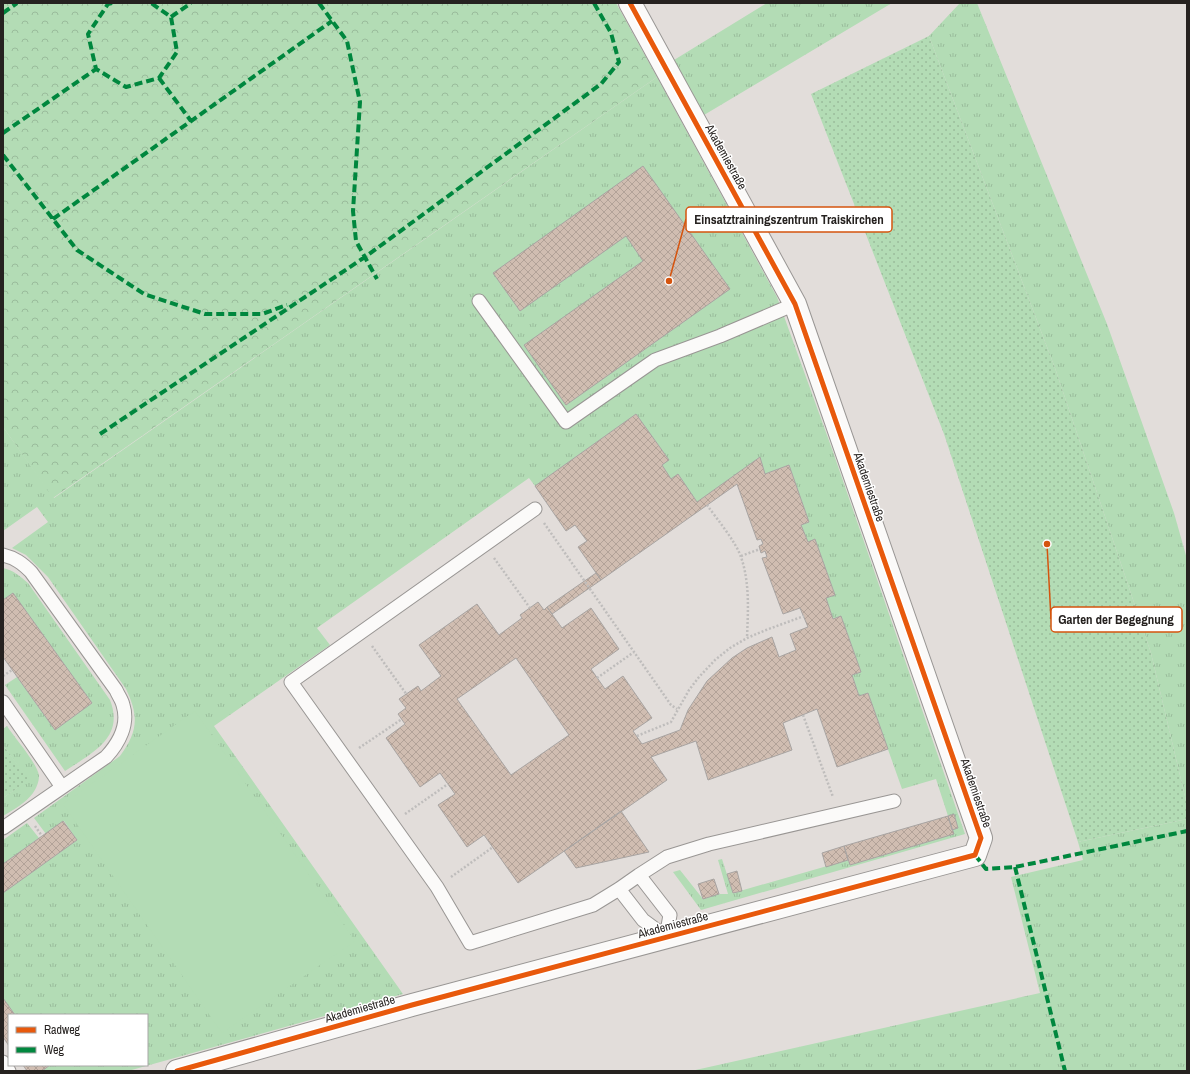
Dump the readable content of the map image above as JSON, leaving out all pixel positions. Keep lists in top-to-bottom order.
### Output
{
  "streets": {
    "street": ["Akademiestraße"]
  },
  "places": ["Einsatztrainingszentrum Traiskirchen", "Garten der Begegnung"],
  "legend": ["Radweg", "Weg"]
}
